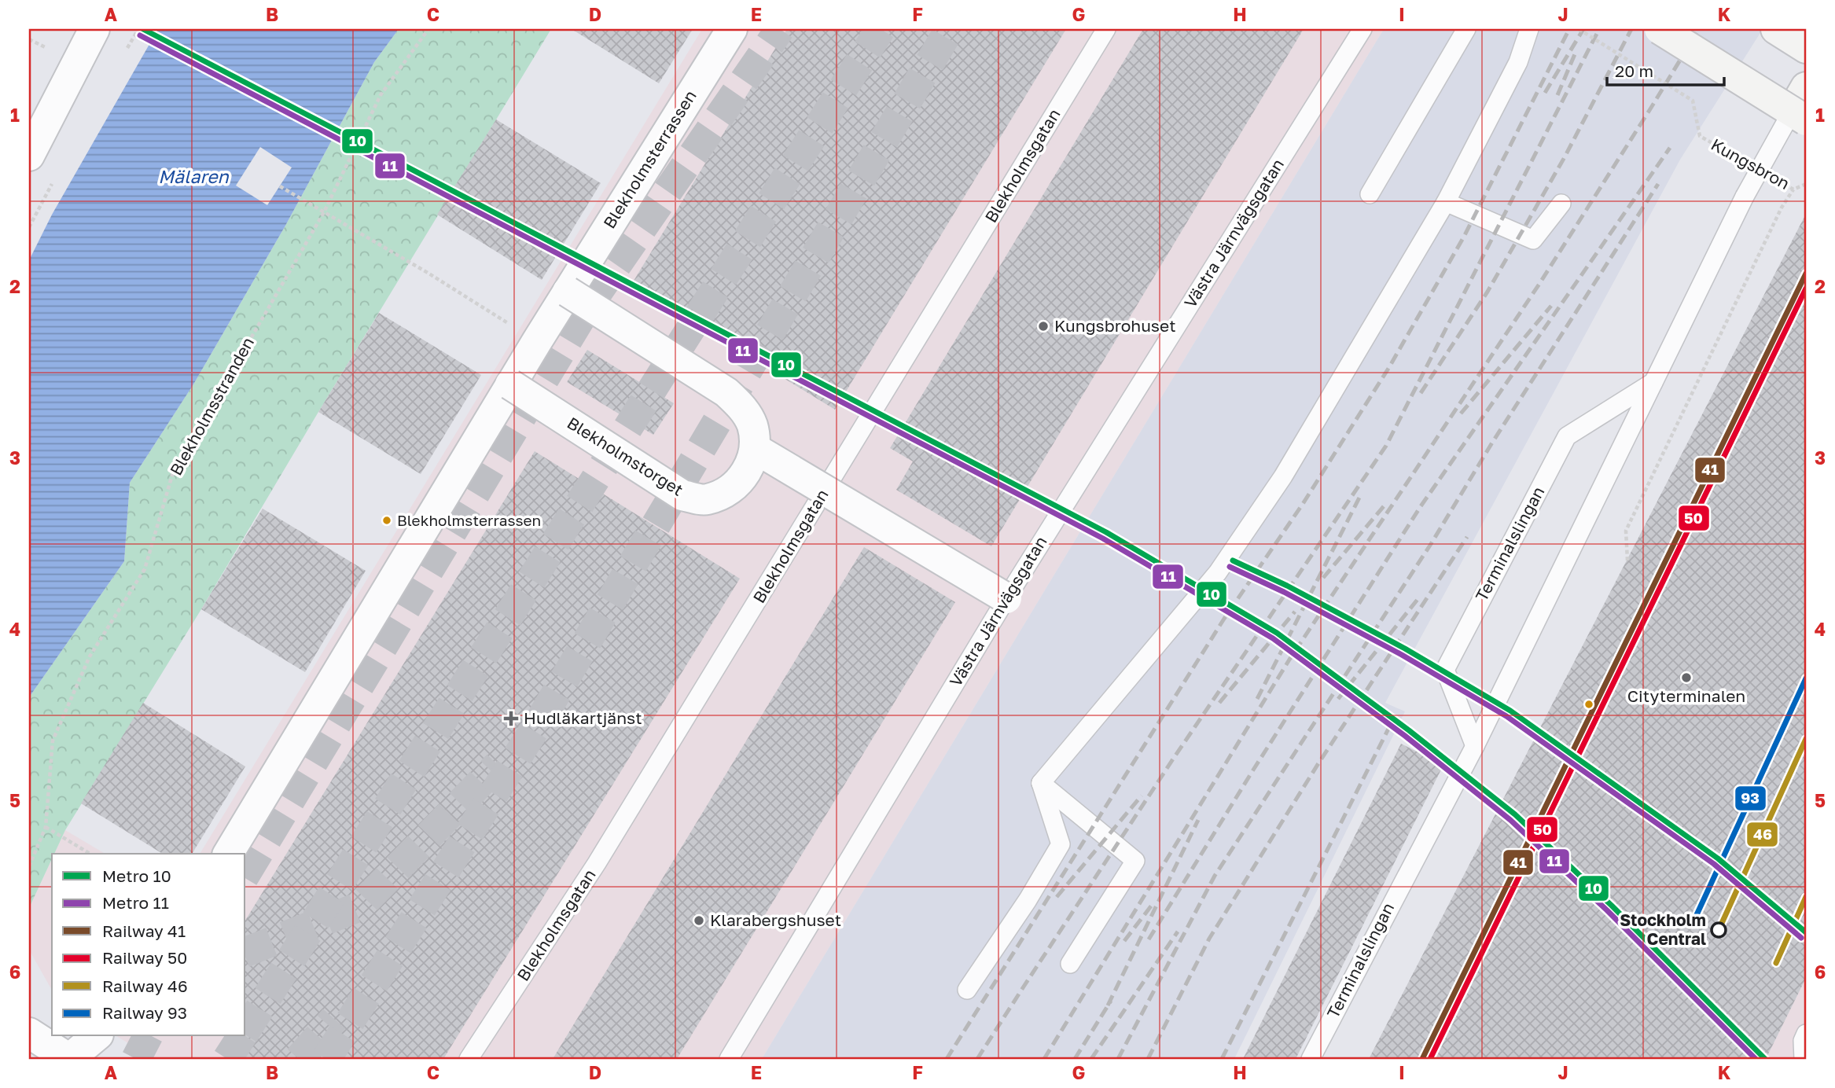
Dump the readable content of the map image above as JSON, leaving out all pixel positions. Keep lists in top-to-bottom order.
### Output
{
  "streets": {
    "street": ["Blekholmsterrassen", "Blekholmstorget"],
    "lane": ["Blekholmsgatan", "Västra Järnvägsgatan", "Terminalslingan"],
    "path": ["Kungsbron", "Blekholmsstranden"]
  },
  "crossings": [
    ["Blekholmsterrassen", "Blekholmstorget"],
    ["Kungsbron", "Terminalslingan"]
  ],
  "water": ["Mälaren"],
  "places": {
    "other": [
      "Kungsbrohuset",
      "Blekholmsterrassen",
      "Cityterminalen",
      "Klarabergshuset",
      "Stockholm Central"
    ],
    "health": ["Hudläkartjänst"]
  },
  "lines": [
    "metro line 10",
    "metro line 11",
    "rail line 41",
    "rail line 50",
    "rail line 93",
    "rail line 46"
  ],
  "legend": [
    "Metro 10",
    "Metro 11",
    "Railway 41",
    "Railway 50",
    "Railway 46",
    "Railway 93"
  ],
  "scale_bar": "20 m",
  "grid": {
    "columns": [
      "A",
      "B",
      "C",
      "D",
      "E",
      "F",
      "G",
      "H",
      "I",
      "J",
      "K"
    ],
    "rows": [
      "1",
      "2",
      "3",
      "4",
      "5",
      "6"
    ]
  }
}
